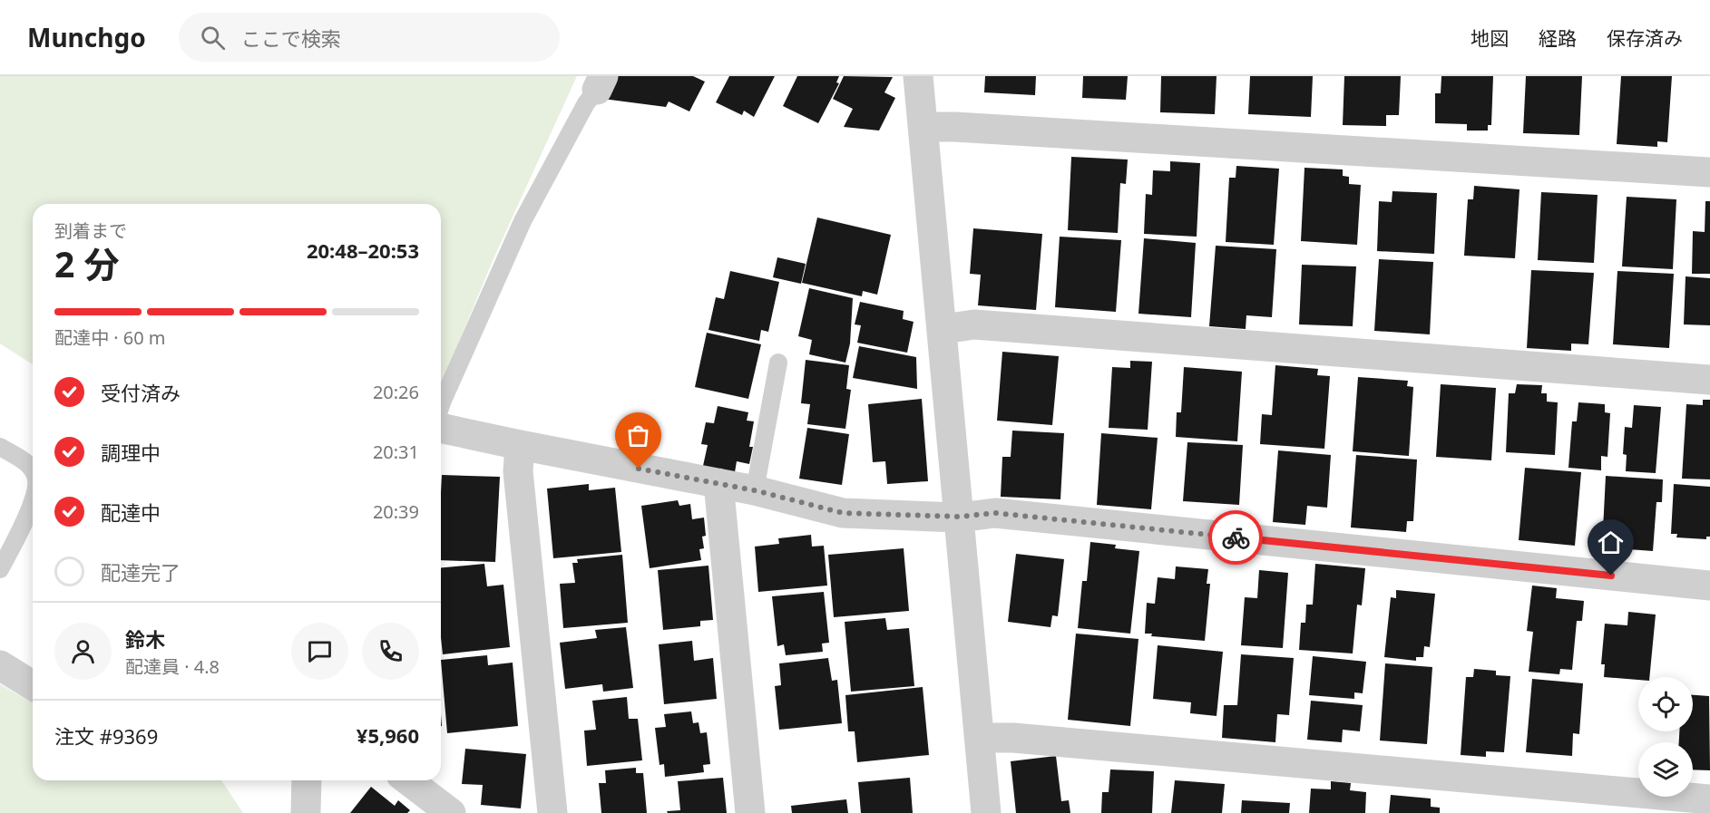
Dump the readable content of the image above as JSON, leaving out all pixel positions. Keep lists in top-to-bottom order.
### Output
{
  "page": {
    "header": "Munchgo",
    "search": "ここで検索",
    "nav": ["地図", "経路", "保存済み"],
    "heading": ["2 分", "到着まで", "20:48–20:53"],
    "panel": [
      "鈴木",
      "配達員 · 4.8",
      "注文 #9369",
      "¥5,960"
    ],
    "bar": "配達中 · 60 m",
    "list": [
      ["受付済み", "20:26"],
      ["調理中", "20:31"],
      ["配達中", "20:39"],
      "配達完了"
    ]
  }
}
